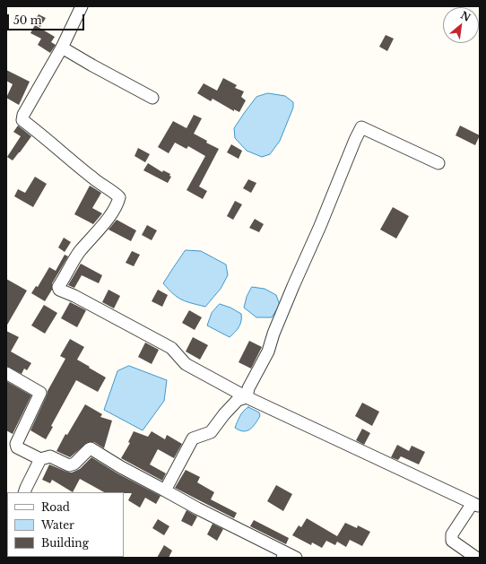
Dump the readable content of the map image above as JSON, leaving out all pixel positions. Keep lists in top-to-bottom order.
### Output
{
  "legend": ["Road", "Water", "Building"],
  "scale_bar": "50 m",
  "north": "top right"
}
